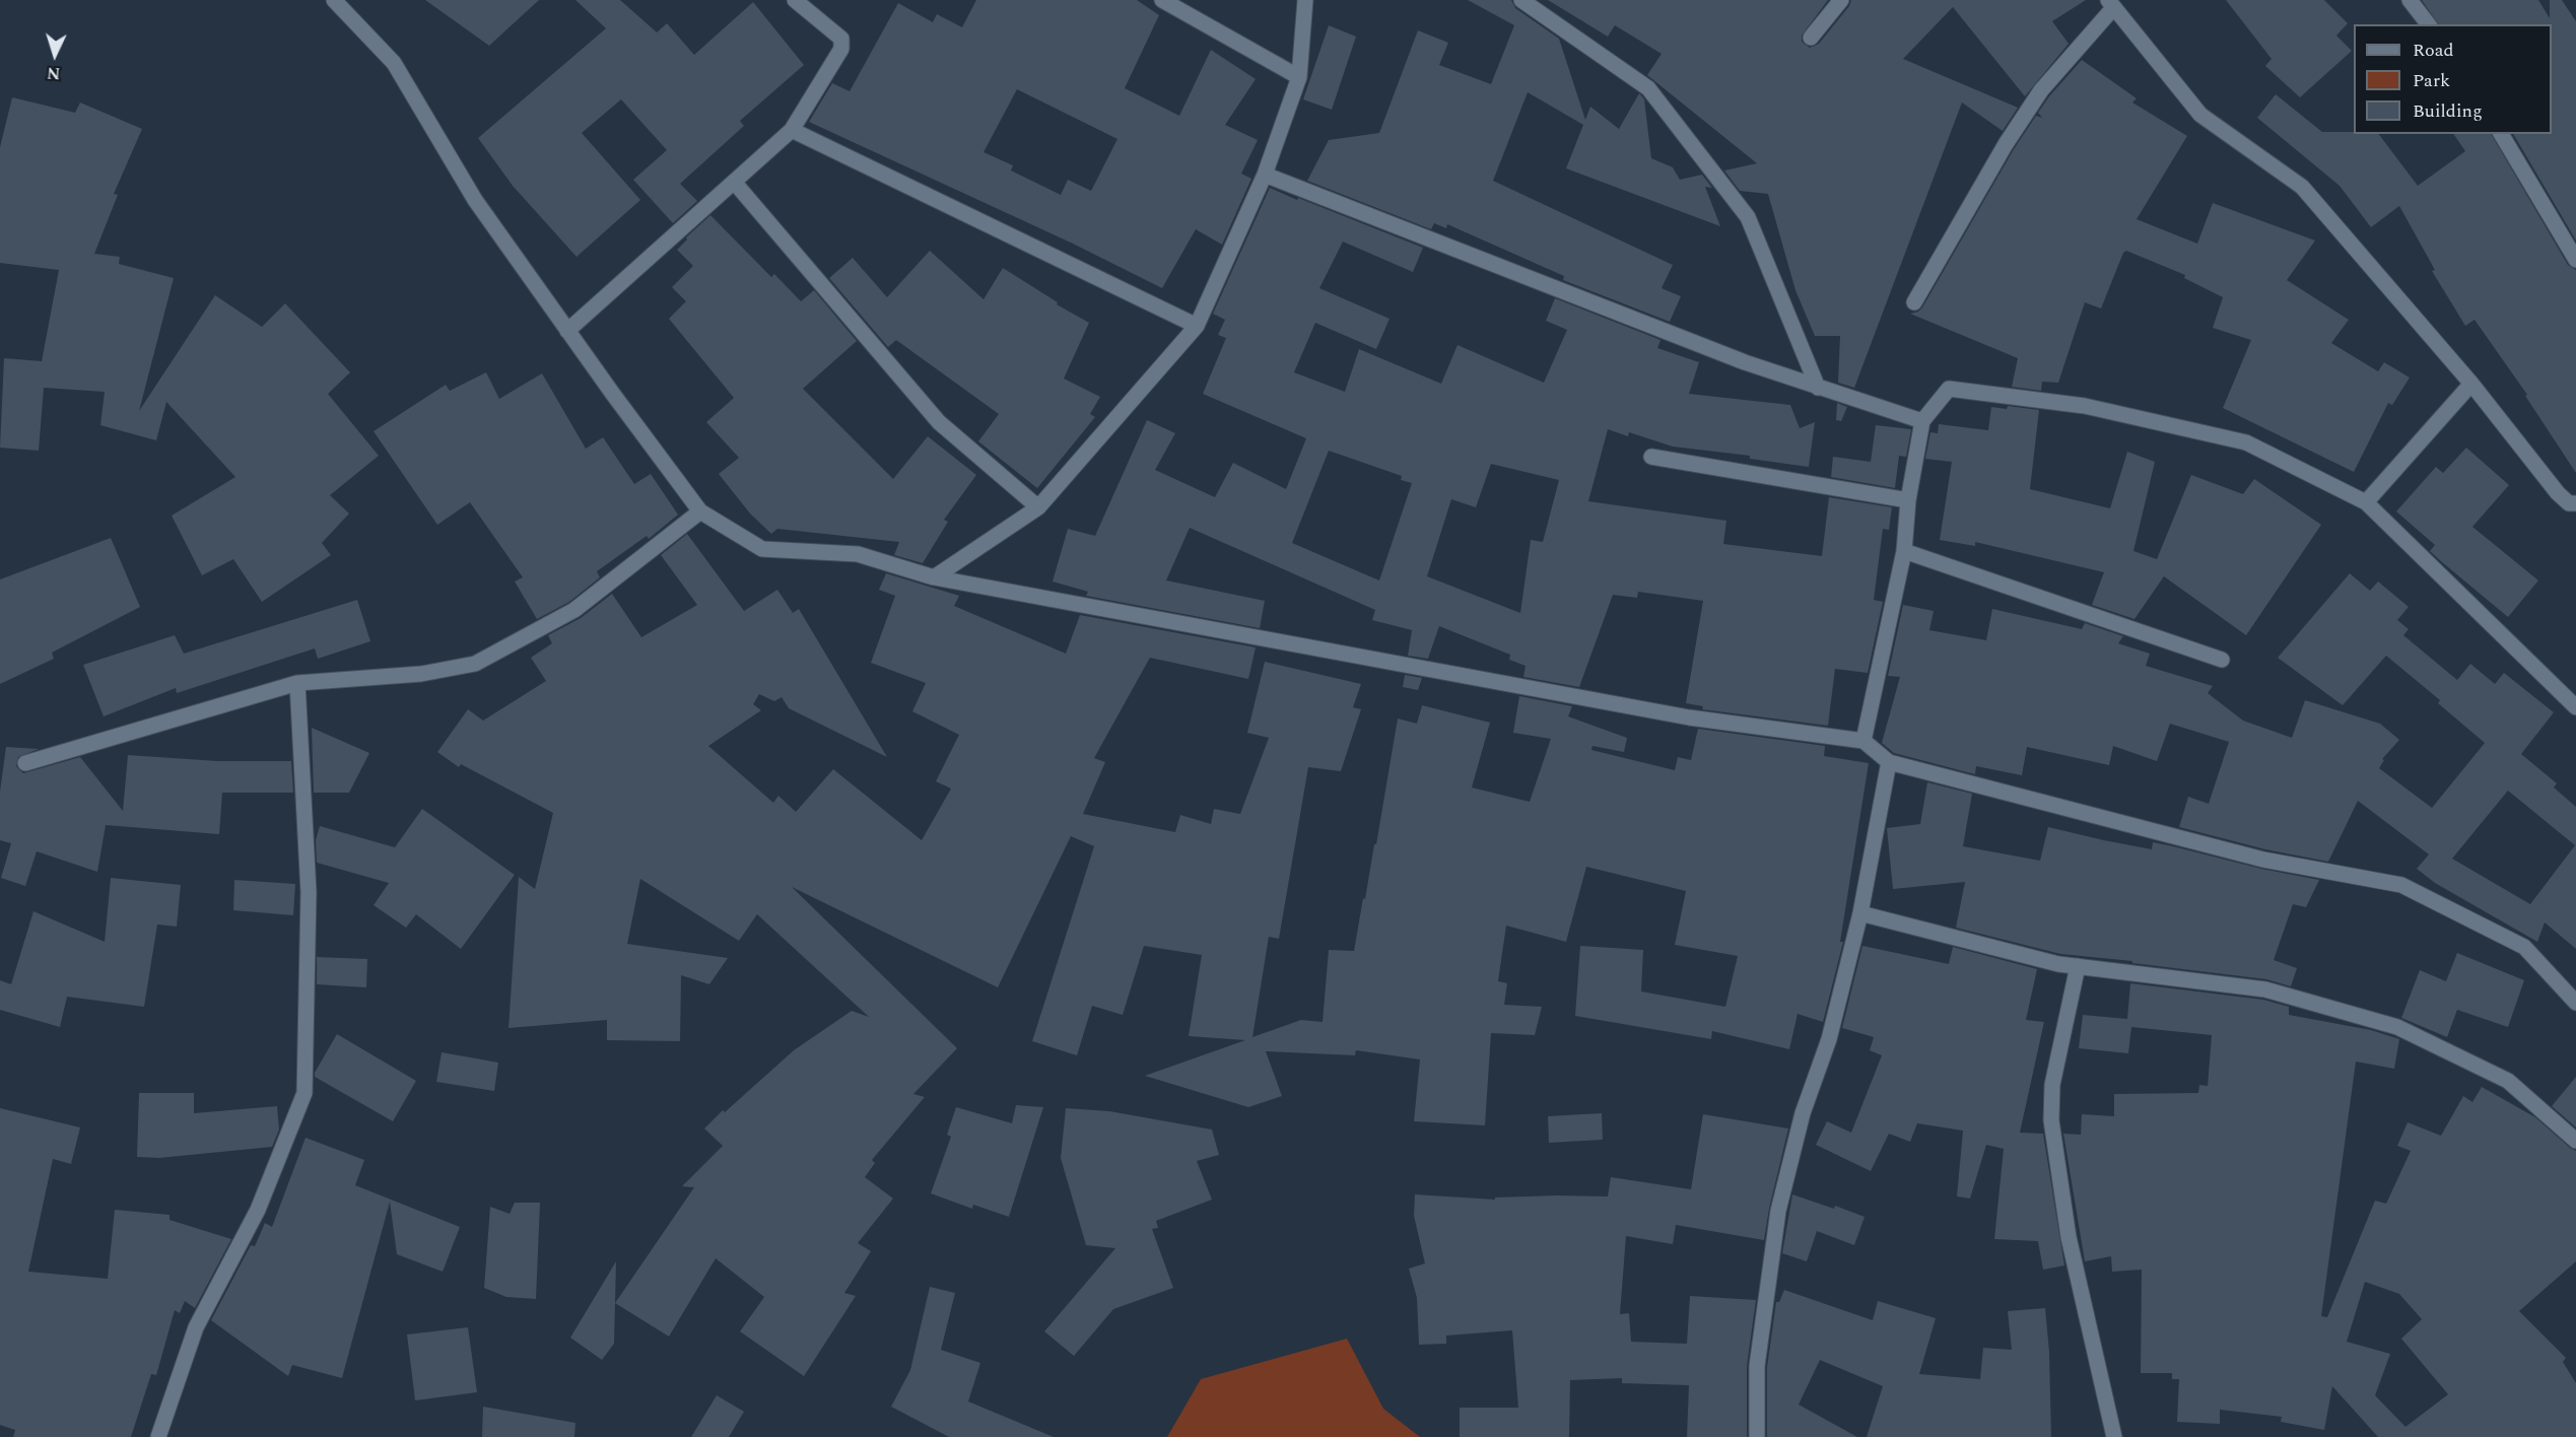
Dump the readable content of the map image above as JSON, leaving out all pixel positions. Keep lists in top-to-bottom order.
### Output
{
  "legend": ["Road", "Park", "Building"],
  "north": "bottom"
}
